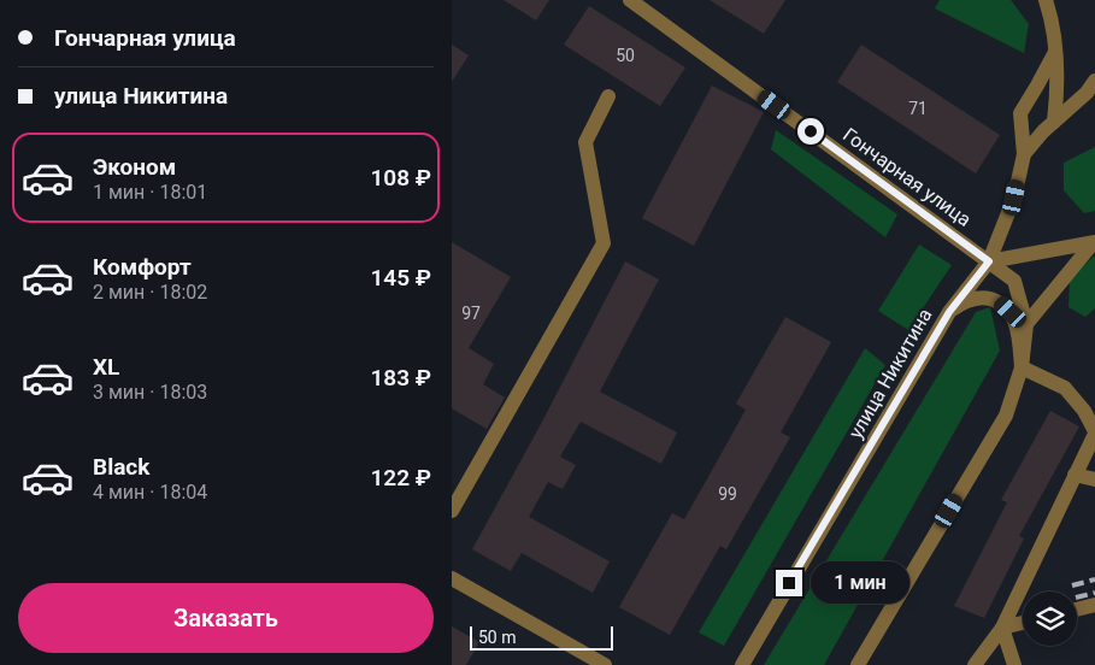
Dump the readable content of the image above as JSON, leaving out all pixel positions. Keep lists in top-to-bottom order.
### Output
{
  "streets": {
    "street": ["Гончарная улица", "улица Никитина"]
  },
  "crossings": [
    ["Гончарная улица", "улица Никитина"]
  ],
  "house_numbers": [
    "50",
    "71",
    "97",
    "99"
  ],
  "scale_bar": "50 m",
  "page": {
    "banner": ["Гончарная улица", "улица Никитина"],
    "list": [
      {
        "name": "Эконом",
        "note": "1 мин · 18:01",
        "value": "108 ₽"
      },
      {
        "name": "Комфорт",
        "note": "2 мин · 18:02",
        "value": "145 ₽"
      },
      {
        "name": "XL",
        "note": "3 мин · 18:03",
        "value": "183 ₽"
      },
      {
        "name": "Black",
        "note": "4 мин · 18:04",
        "value": "122 ₽"
      }
    ],
    "bubble": "1 мин",
    "buttons": "Заказать",
    "scale": "50 m"
  }
}
